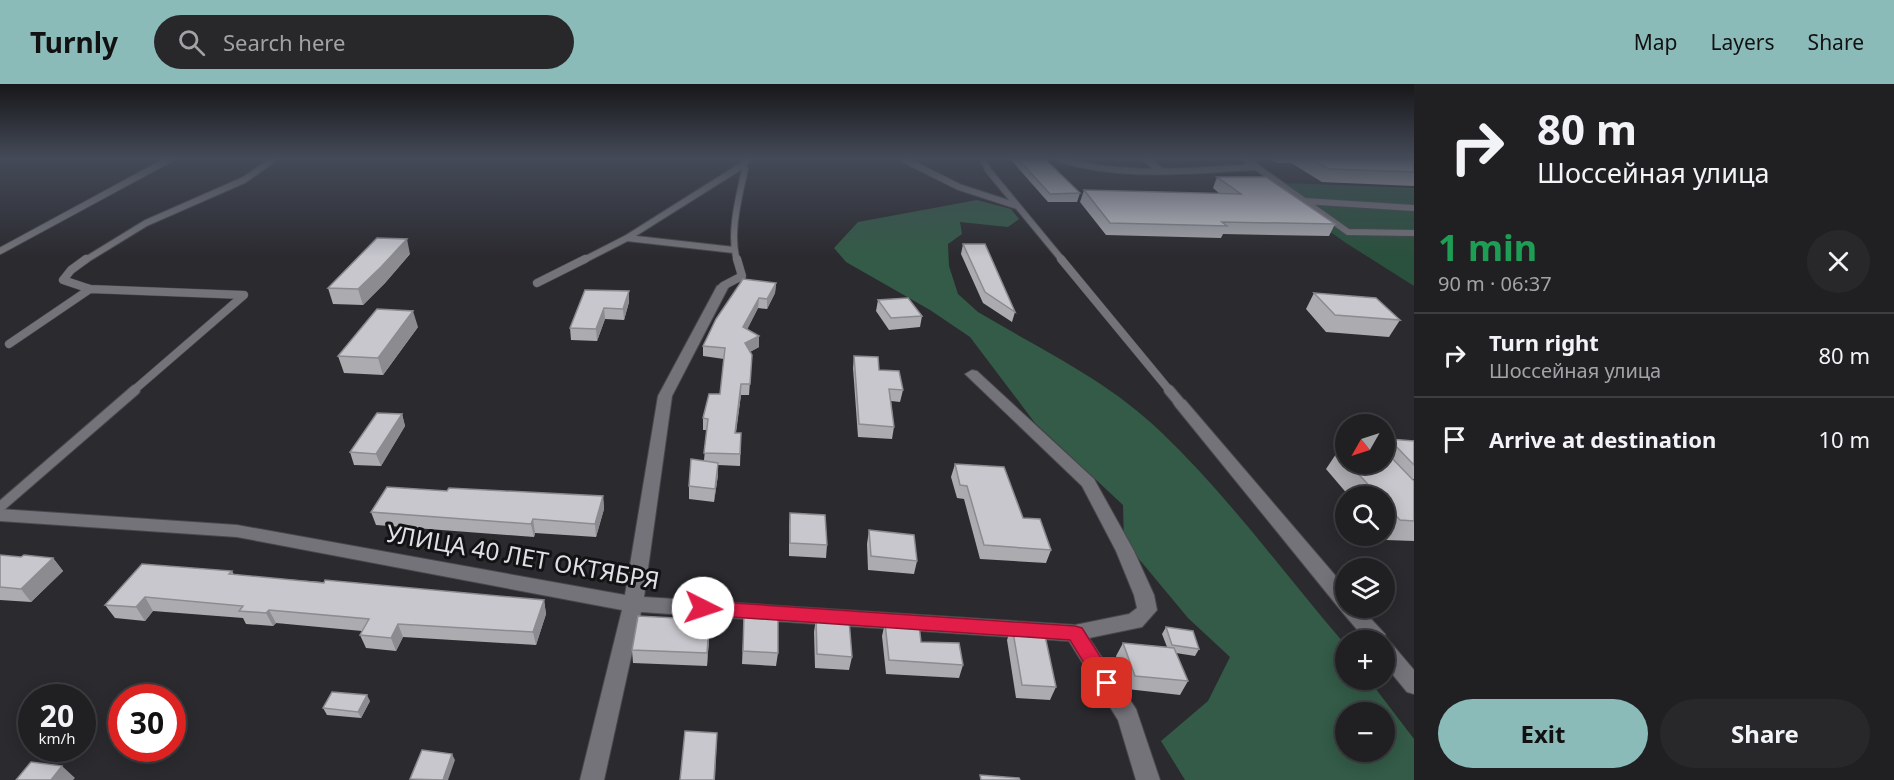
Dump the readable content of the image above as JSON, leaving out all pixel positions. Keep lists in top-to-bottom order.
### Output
{
  "streets": {
    "street": ["УЛИЦА 40 ЛЕТ ОКТЯБРЯ"]
  },
  "north": "bottom left",
  "page": {
    "header": "Turnly",
    "search": "Search here",
    "nav": ["Map", "Layers", "Share"],
    "turn": ["80 m", "Шоссейная улица"],
    "heading": ["1 min", "90 m · 06:37"],
    "list": [
      {
        "name": "Turn right",
        "note": "Шоссейная улица",
        "value": "80 m"
      },
      {
        "name": "Arrive at destination",
        "value": "10 m"
      }
    ],
    "map_buttons": ["+", "−"],
    "speed": "20 km/h",
    "limit": "30",
    "buttons": ["Exit", "Share"]
  }
}
